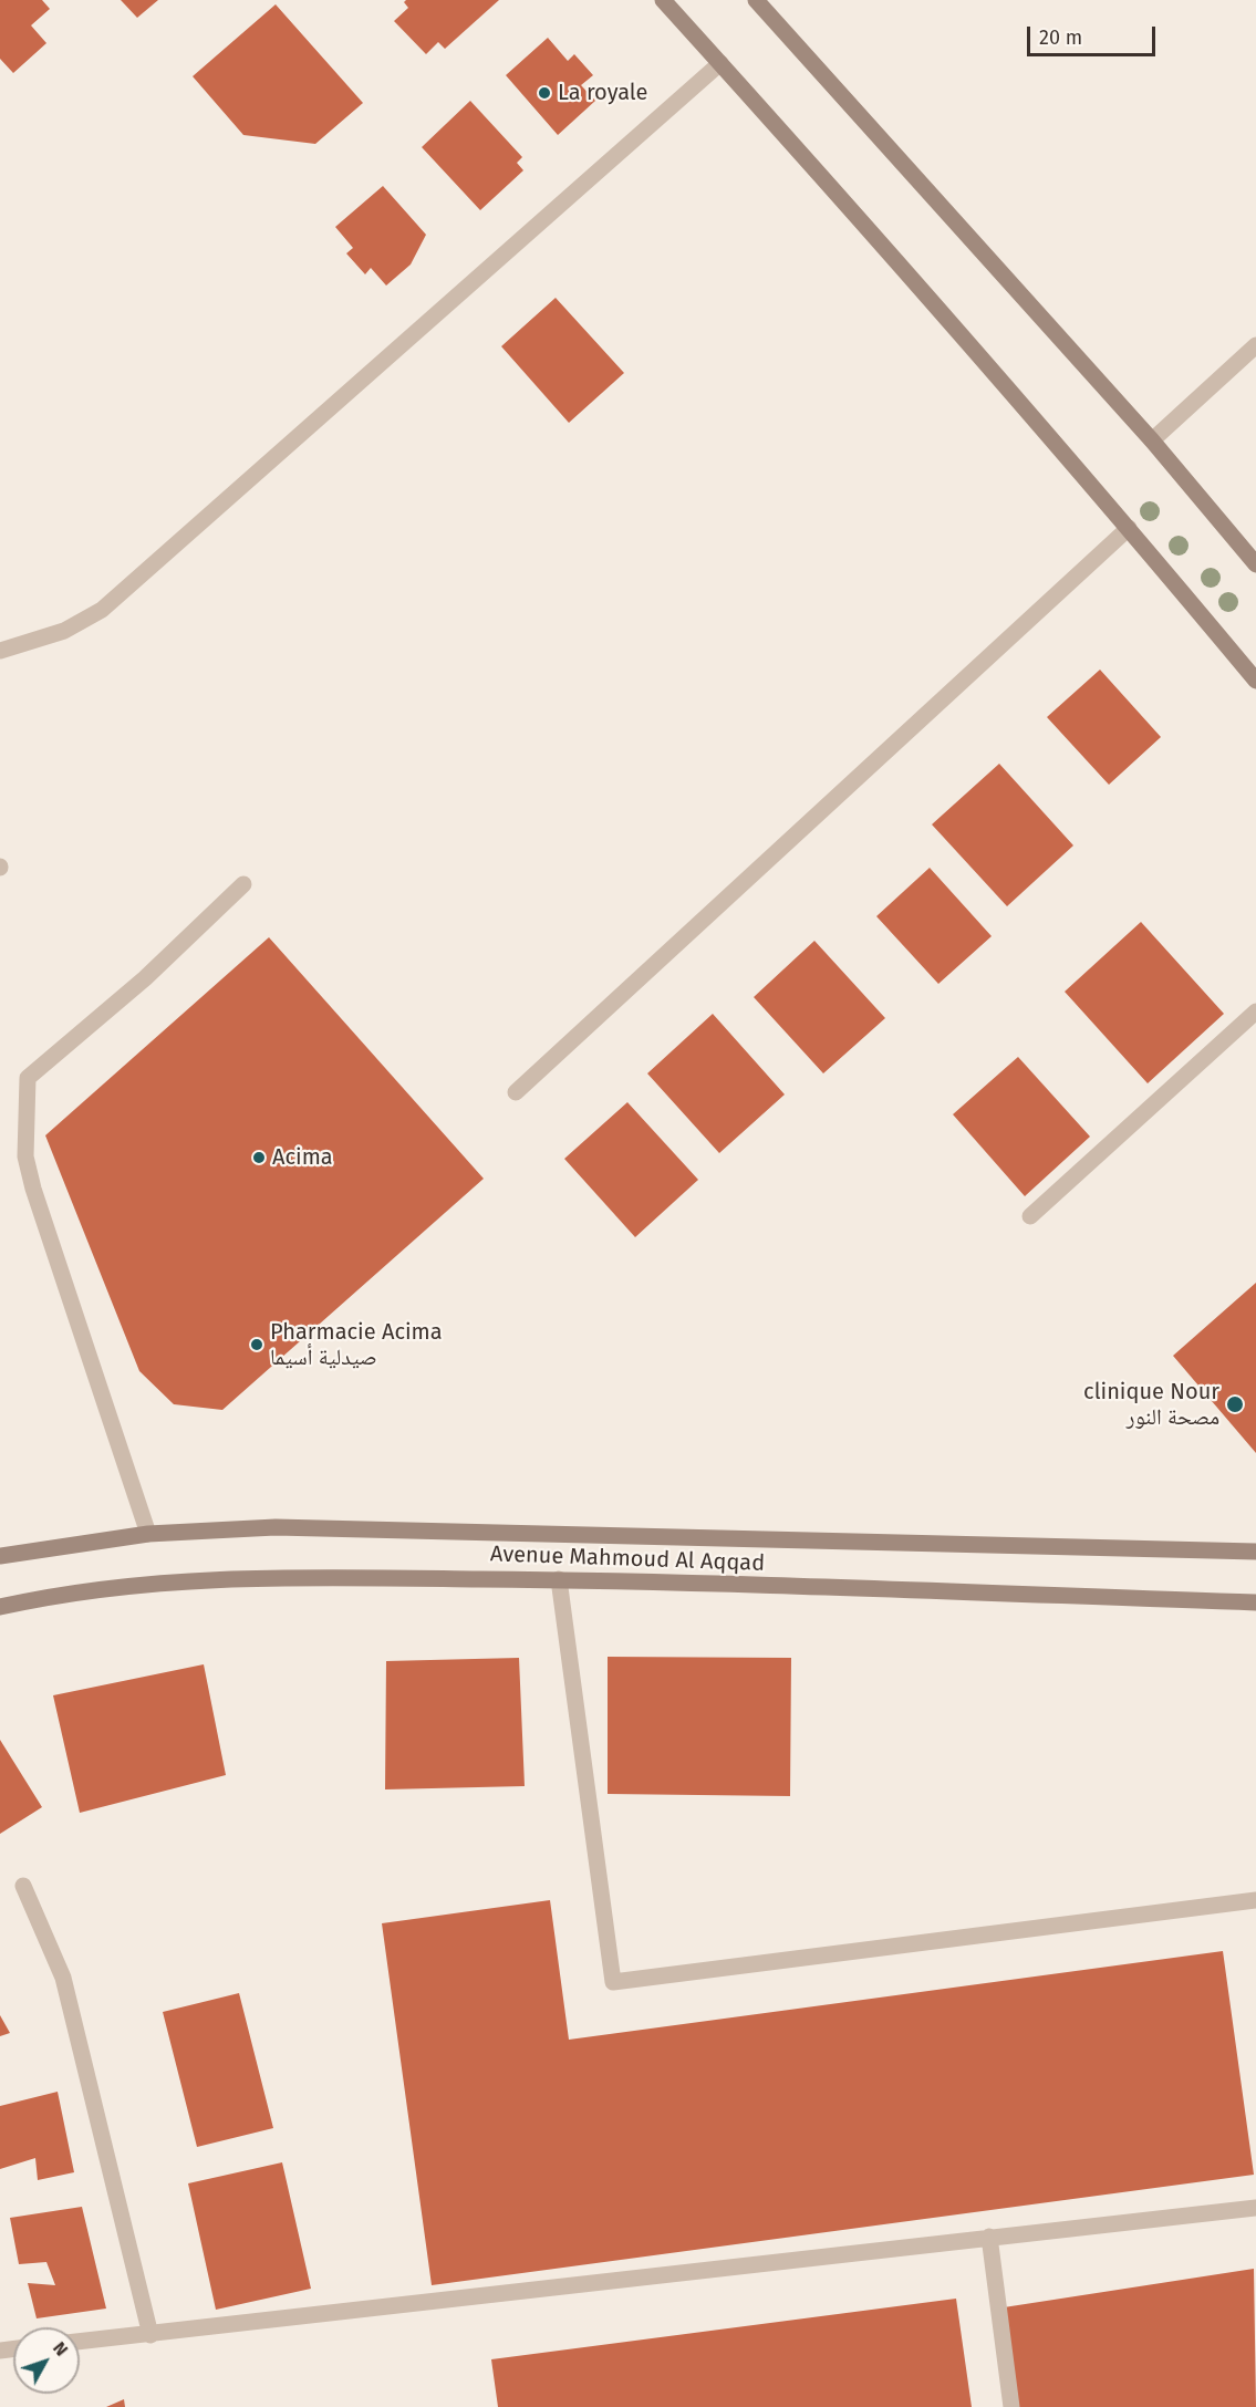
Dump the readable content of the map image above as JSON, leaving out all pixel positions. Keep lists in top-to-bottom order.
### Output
{
  "streets": {
    "main road": ["Avenue Mahmoud Al Aqqad"]
  },
  "places": [
    "La royale",
    "Acima",
    "Pharmacie Acima صيدلية أسيما",
    "clinique Nour مصحة النور"
  ],
  "scale_bar": "20 m",
  "north": "top right"
}
